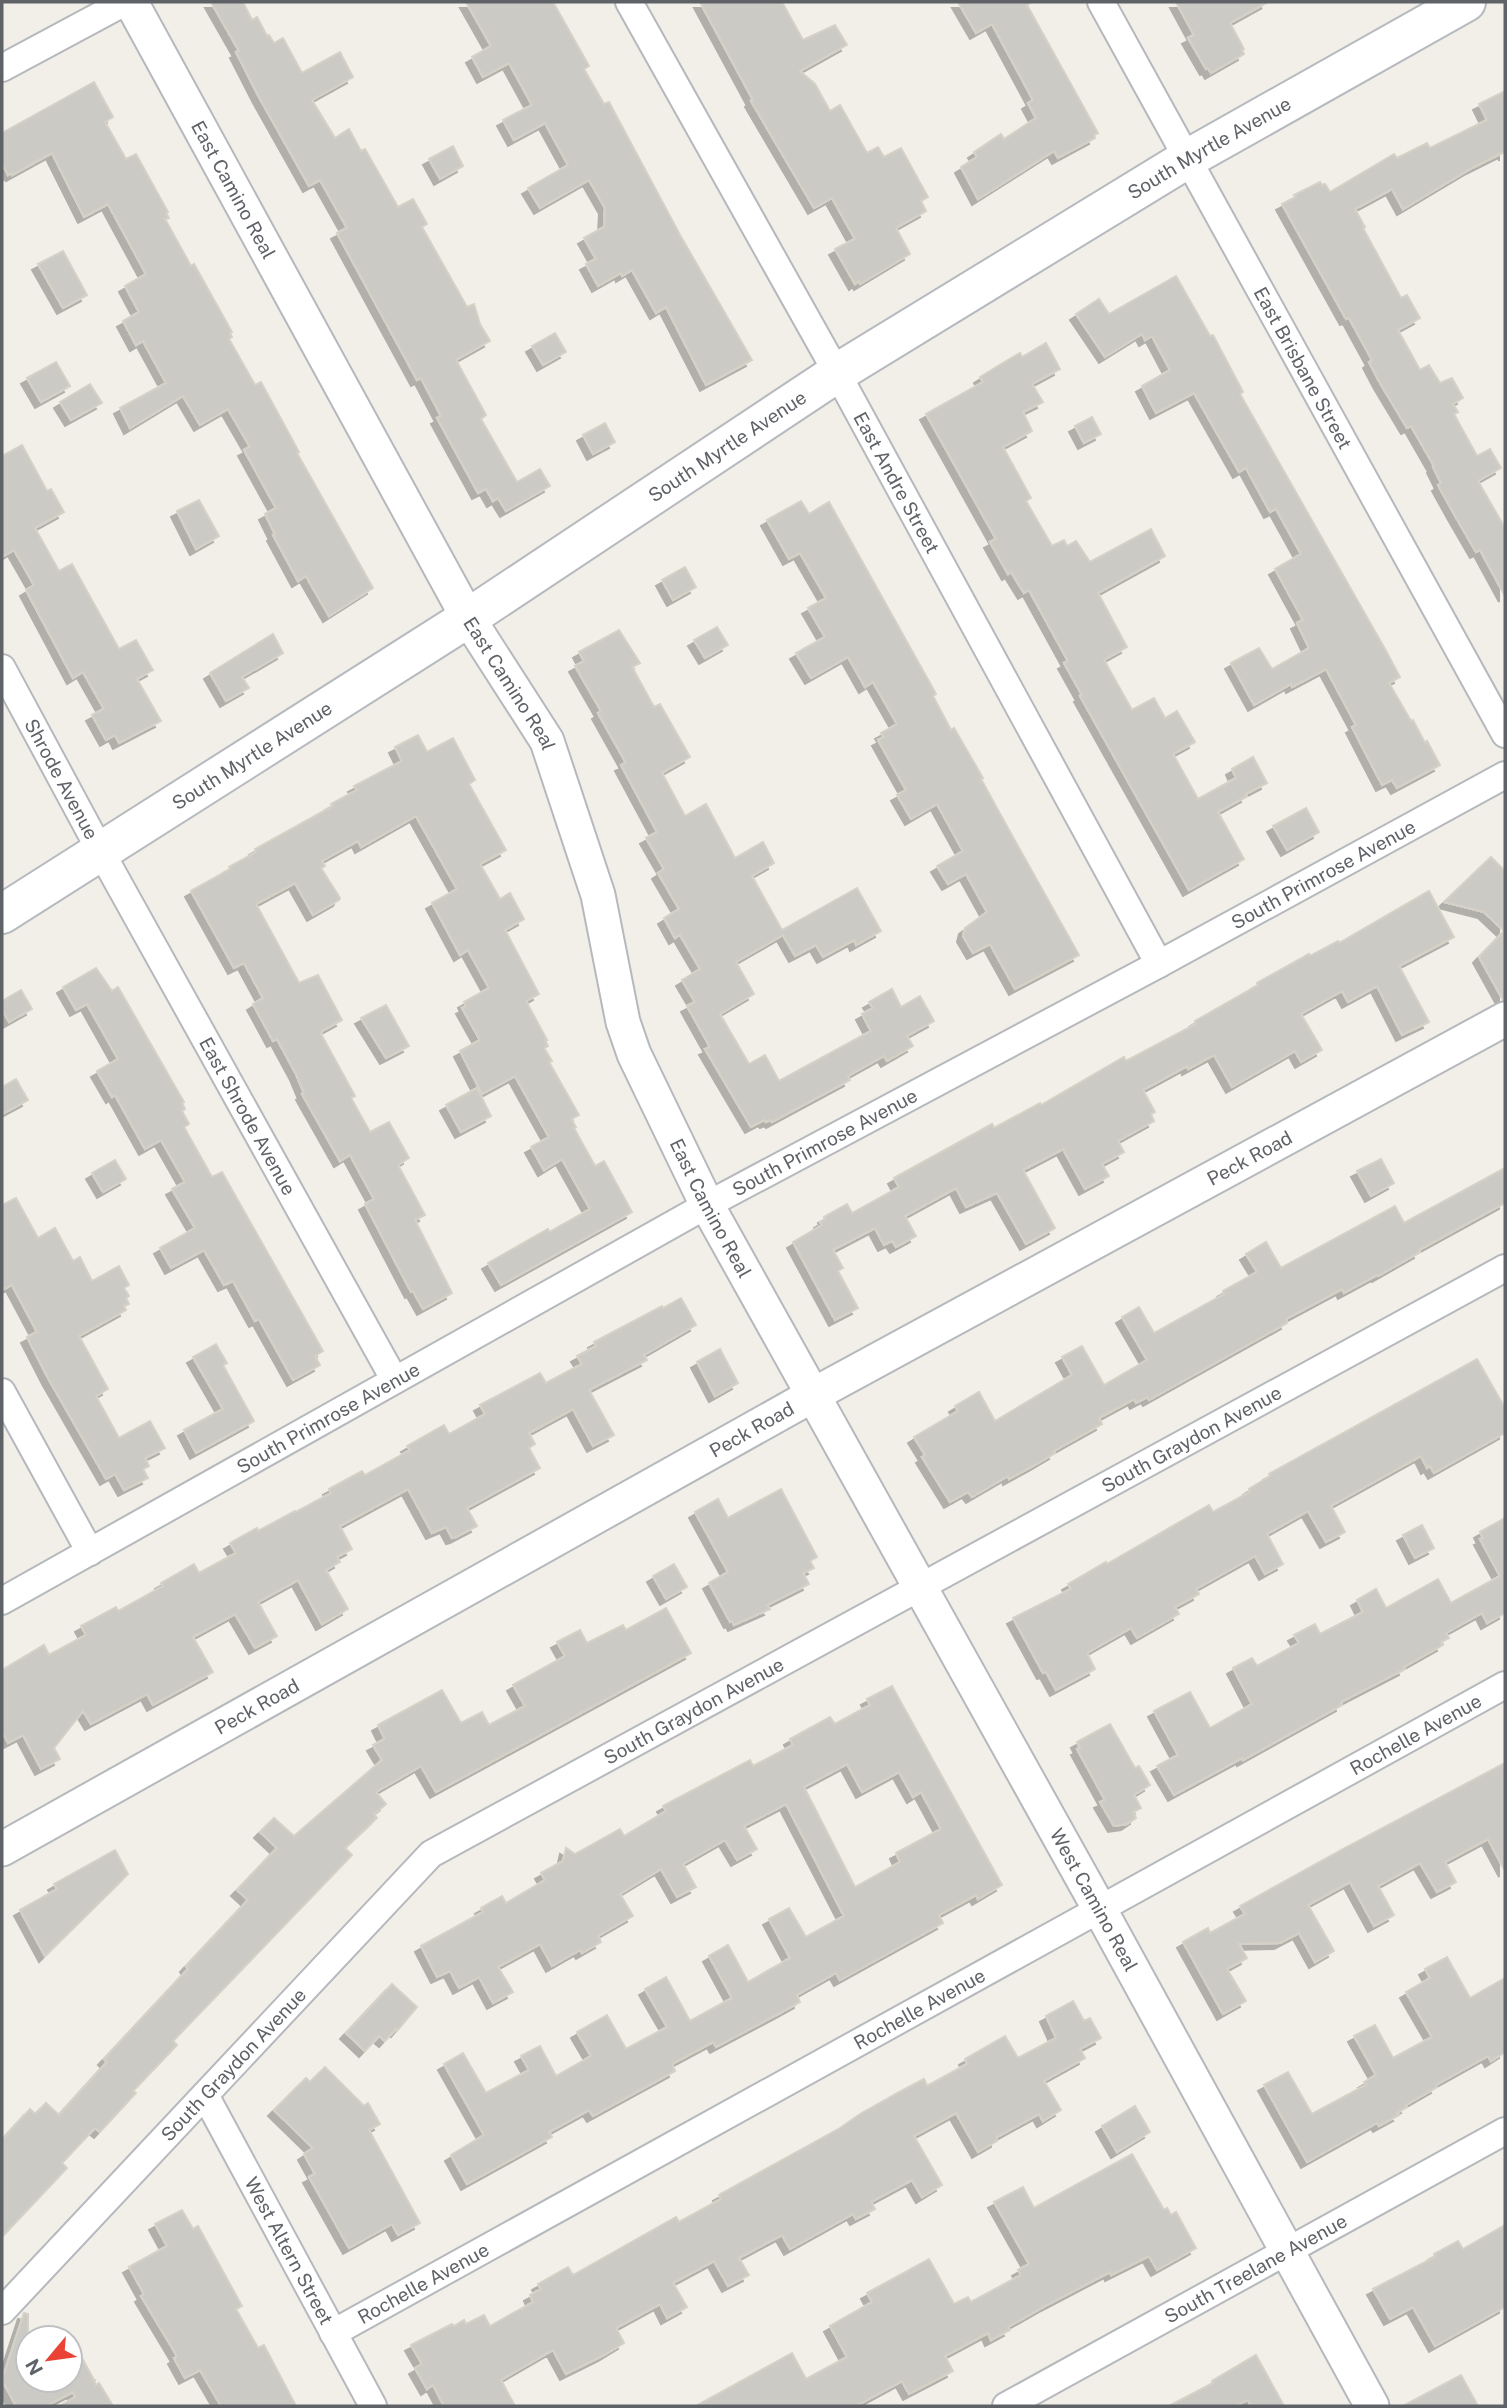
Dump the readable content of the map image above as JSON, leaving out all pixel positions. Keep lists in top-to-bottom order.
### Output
{
  "streets": {
    "main road": ["South Myrtle Avenue"],
    "street": [
      "East Camino Real",
      "East Brisbane Street",
      "East Andre Street",
      "Shrode Avenue",
      "South Primrose Avenue",
      "East Shrode Avenue",
      "Peck Road",
      "South Graydon Avenue",
      "Rochelle Avenue",
      "West Camino Real",
      "West Altern Street",
      "South Treelane Avenue"
    ]
  },
  "crossings": [
    ["South Myrtle Avenue", "East Camino Real"],
    ["South Myrtle Avenue", "East Brisbane Street"],
    ["South Myrtle Avenue", "East Andre Street"],
    ["South Myrtle Avenue", "Shrode Avenue"],
    ["South Myrtle Avenue", "East Shrode Avenue"],
    ["East Camino Real", "South Primrose Avenue"],
    ["East Camino Real", "Peck Road"],
    ["East Camino Real", "West Camino Real"],
    ["East Andre Street", "South Primrose Avenue"],
    ["Shrode Avenue", "East Shrode Avenue"],
    ["South Primrose Avenue", "East Shrode Avenue"],
    ["Peck Road", "West Camino Real"],
    ["South Graydon Avenue", "West Camino Real"],
    ["South Graydon Avenue", "West Altern Street"],
    ["Rochelle Avenue", "West Camino Real"],
    ["Rochelle Avenue", "West Altern Street"],
    ["West Camino Real", "South Treelane Avenue"]
  ],
  "north": "bottom left"
}
